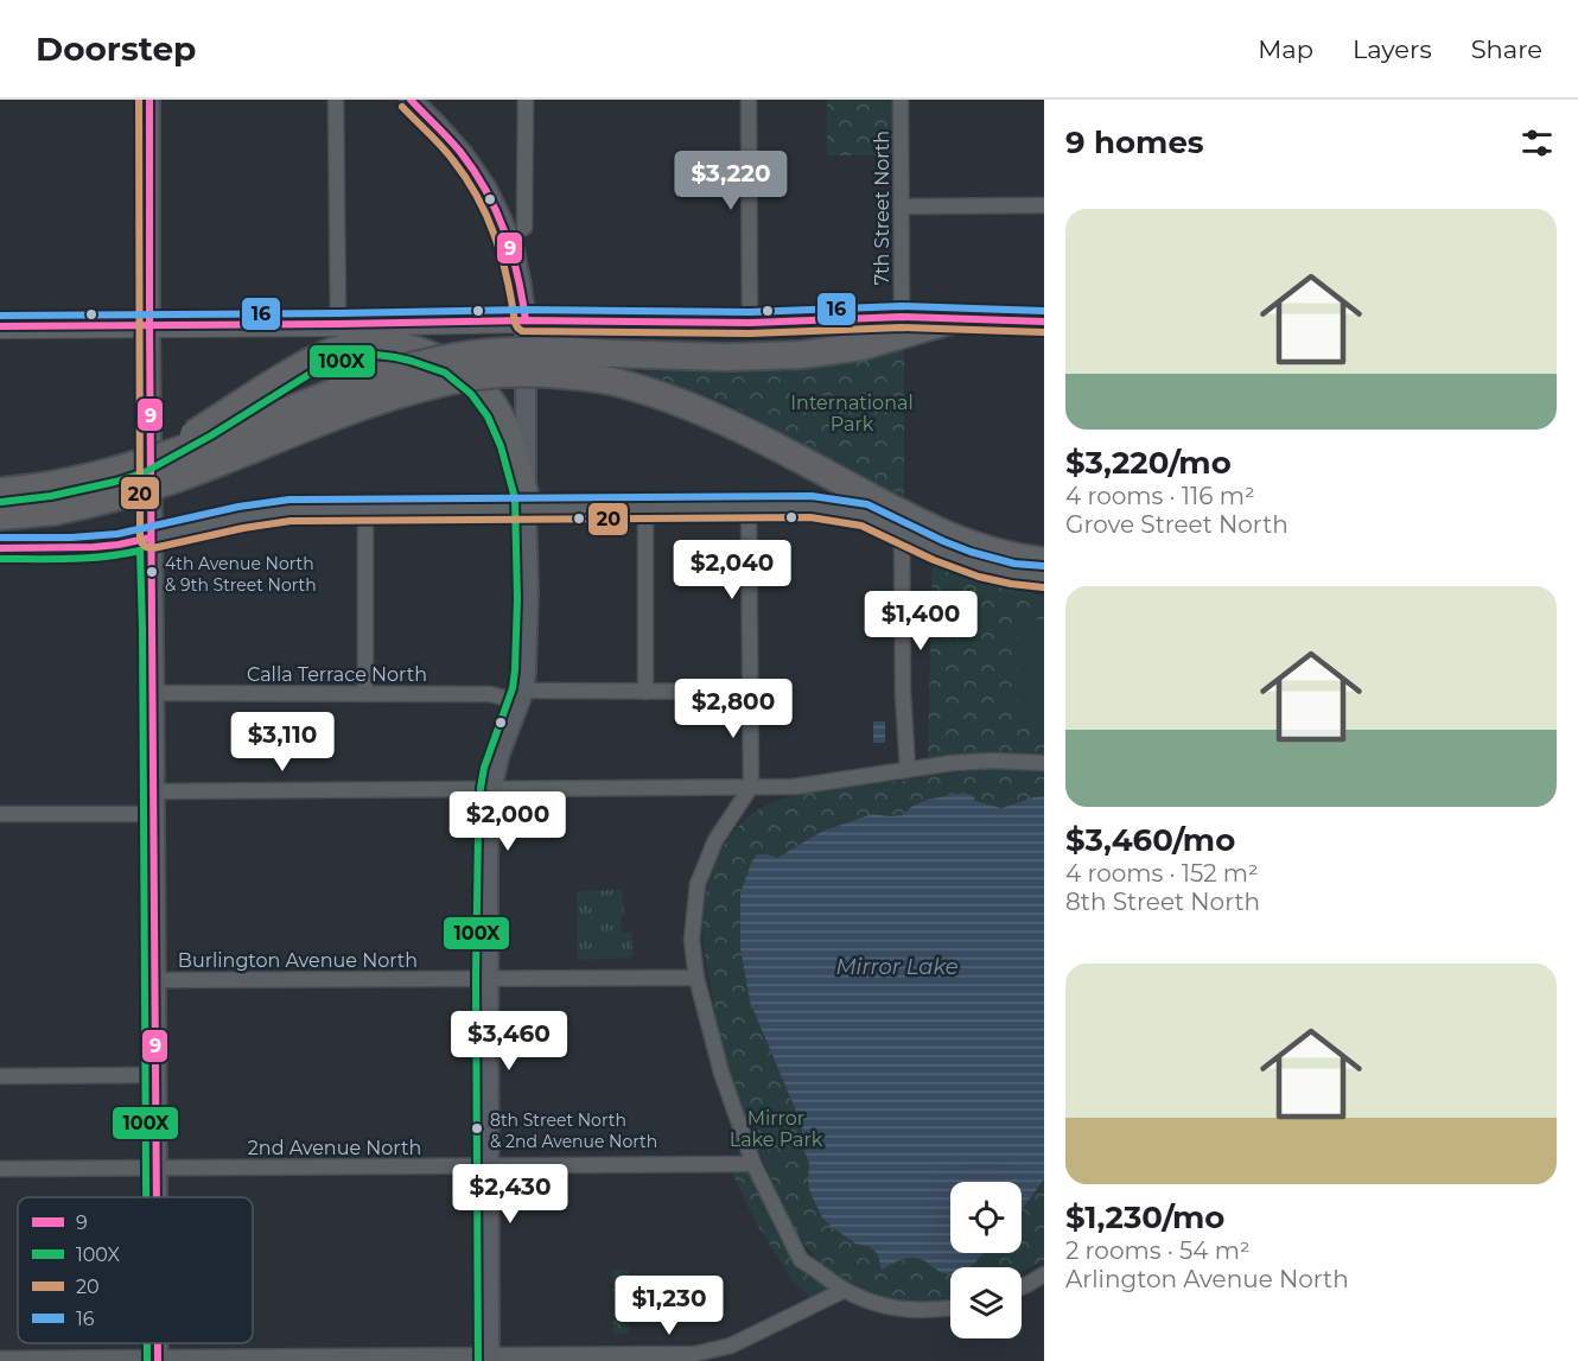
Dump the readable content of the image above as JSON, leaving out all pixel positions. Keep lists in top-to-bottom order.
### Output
{
  "streets": {
    "street": [
      "7th Street North",
      "Calla Terrace North",
      "Burlington Avenue North",
      "2nd Avenue North"
    ]
  },
  "water": ["Mirror Lake"],
  "parks": ["International Park", "Mirror Lake Park"],
  "places": ["4th Avenue North & 9th Street North", "8th Street North & 2nd Avenue North"],
  "lines": [
    "transit line 9",
    "transit line 20",
    "transit line 16",
    "transit line 100X"
  ],
  "legend": [
    "9",
    "100X",
    "20",
    "16"
  ],
  "page": {
    "header": "Doorstep",
    "nav": ["Map", "Layers", "Share"],
    "heading": "9 homes",
    "price": [
      "$3,220",
      "$2,040",
      "$1,400",
      "$2,800",
      "$3,110",
      "$2,000",
      "$3,460",
      "$2,430",
      "$1,230"
    ],
    "list": [
      {
        "name": "$3,220/mo",
        "note": "4 rooms · 116 m² · Grove Street North"
      },
      {
        "name": "$3,460/mo",
        "note": "4 rooms · 152 m² · 8th Street North"
      },
      {
        "name": "$1,230/mo",
        "note": "2 rooms · 54 m² · Arlington Avenue North"
      }
    ]
  }
}
